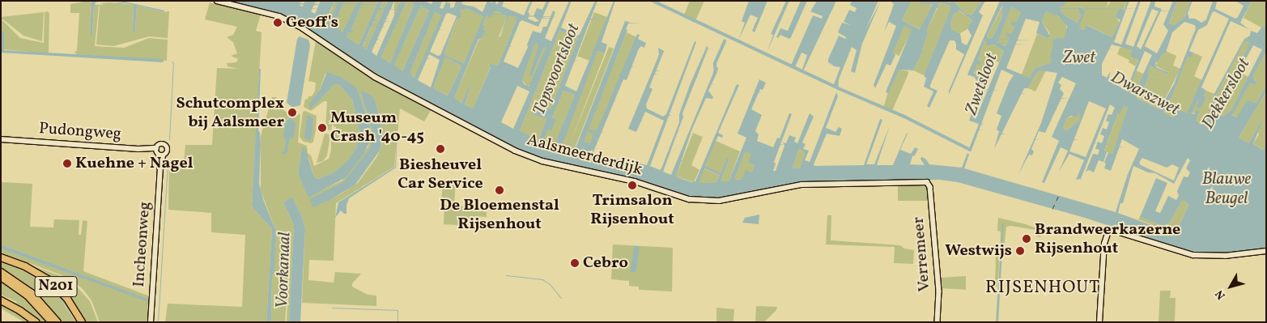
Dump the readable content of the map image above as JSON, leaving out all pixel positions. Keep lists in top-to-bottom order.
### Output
{
  "streets": {
    "highway": ["N201"],
    "street": [
      "Pudongweg",
      "Aalsmeerderdijk",
      "Incheonweg",
      "Verremeer"
    ]
  },
  "crossings": [
    ["Pudongweg", "Incheonweg"],
    ["Aalsmeerderdijk", "Verremeer"]
  ],
  "districts": ["RIJSENHOUT"],
  "water": [
    "Zwet",
    "Topsvoortsloot",
    "Zwetsloot",
    "Dwarszwet",
    "Dekkersloot",
    "Blauwe Beugel",
    "Voorkanaal"
  ],
  "places": [
    "Geoff's",
    "Schutcomplex bij Aalsmeer",
    "Museum Crash '40-45",
    "Biesheuvel Car Service",
    "Kuehne + Nagel",
    "Trimsalon Rijsenhout",
    "De Bloemenstal Rijsenhout",
    "Brandweerkazerne Rijsenhout",
    "Westwijs",
    "Cebro"
  ],
  "north": "bottom left"
}
